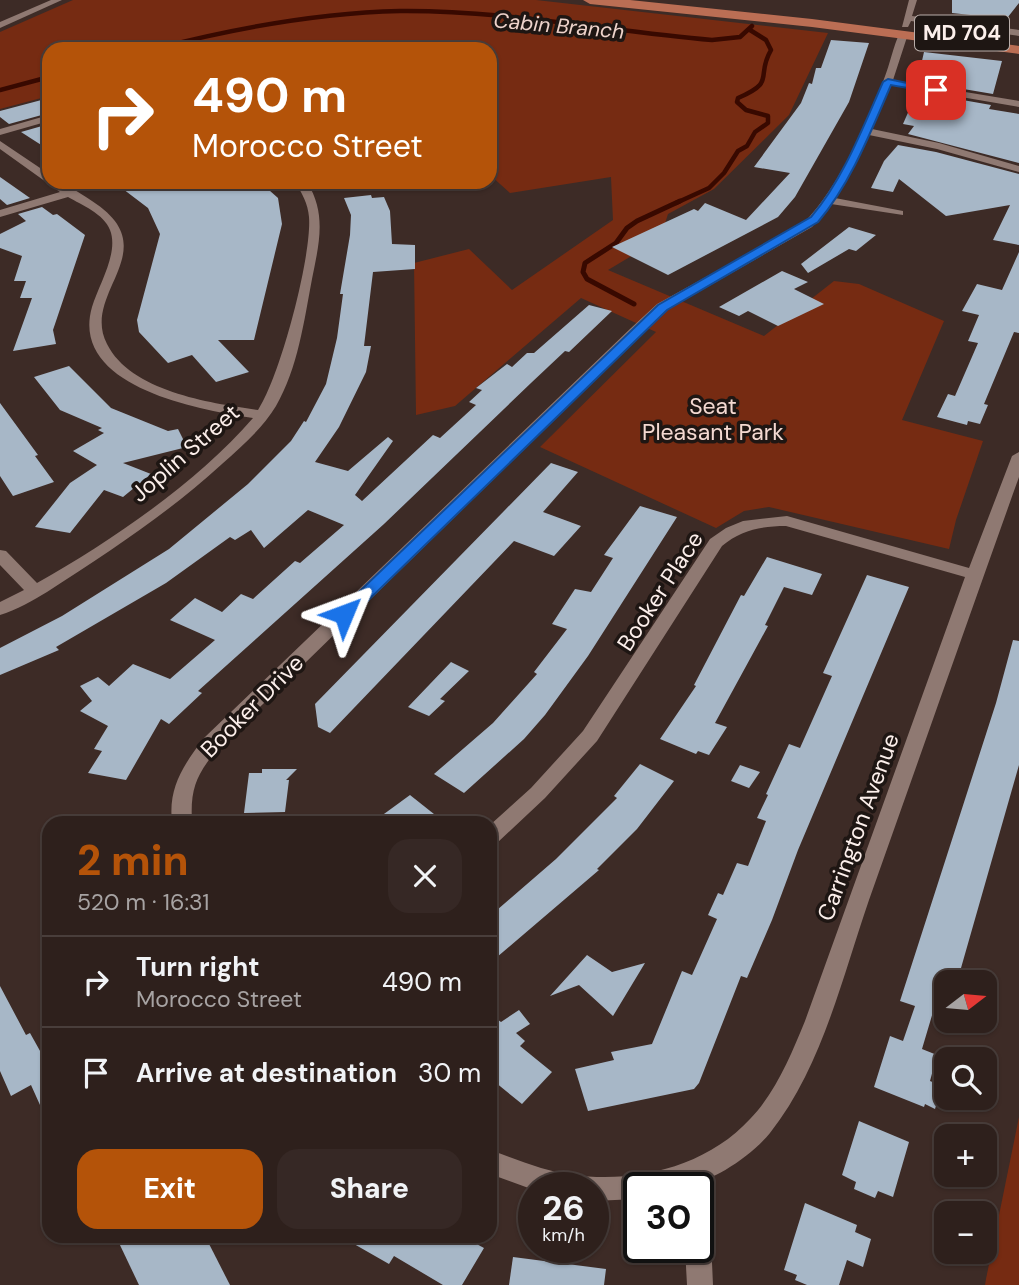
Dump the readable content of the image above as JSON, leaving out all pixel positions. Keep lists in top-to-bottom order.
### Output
{
  "streets": {
    "main road": ["MD 704"],
    "street": [
      "Joplin Street",
      "Booker Place",
      "Booker Drive",
      "Carrington Avenue"
    ]
  },
  "crossings": [
    ["MD 704", "Booker Drive"],
    ["Booker Place", "Carrington Avenue"]
  ],
  "water": ["Cabin Branch"],
  "parks": ["Seat Pleasant Park"],
  "north": "right",
  "page": {
    "turn": ["490 m", "Morocco Street"],
    "heading": ["2 min", "520 m · 16:31"],
    "list": [
      {
        "name": "Turn right",
        "note": "Morocco Street",
        "value": "490 m"
      },
      {
        "name": "Arrive at destination",
        "value": "30 m"
      }
    ],
    "map_buttons": ["+", "−"],
    "buttons": ["Exit", "Share"],
    "speed": "26 km/h",
    "limit": "30"
  }
}
